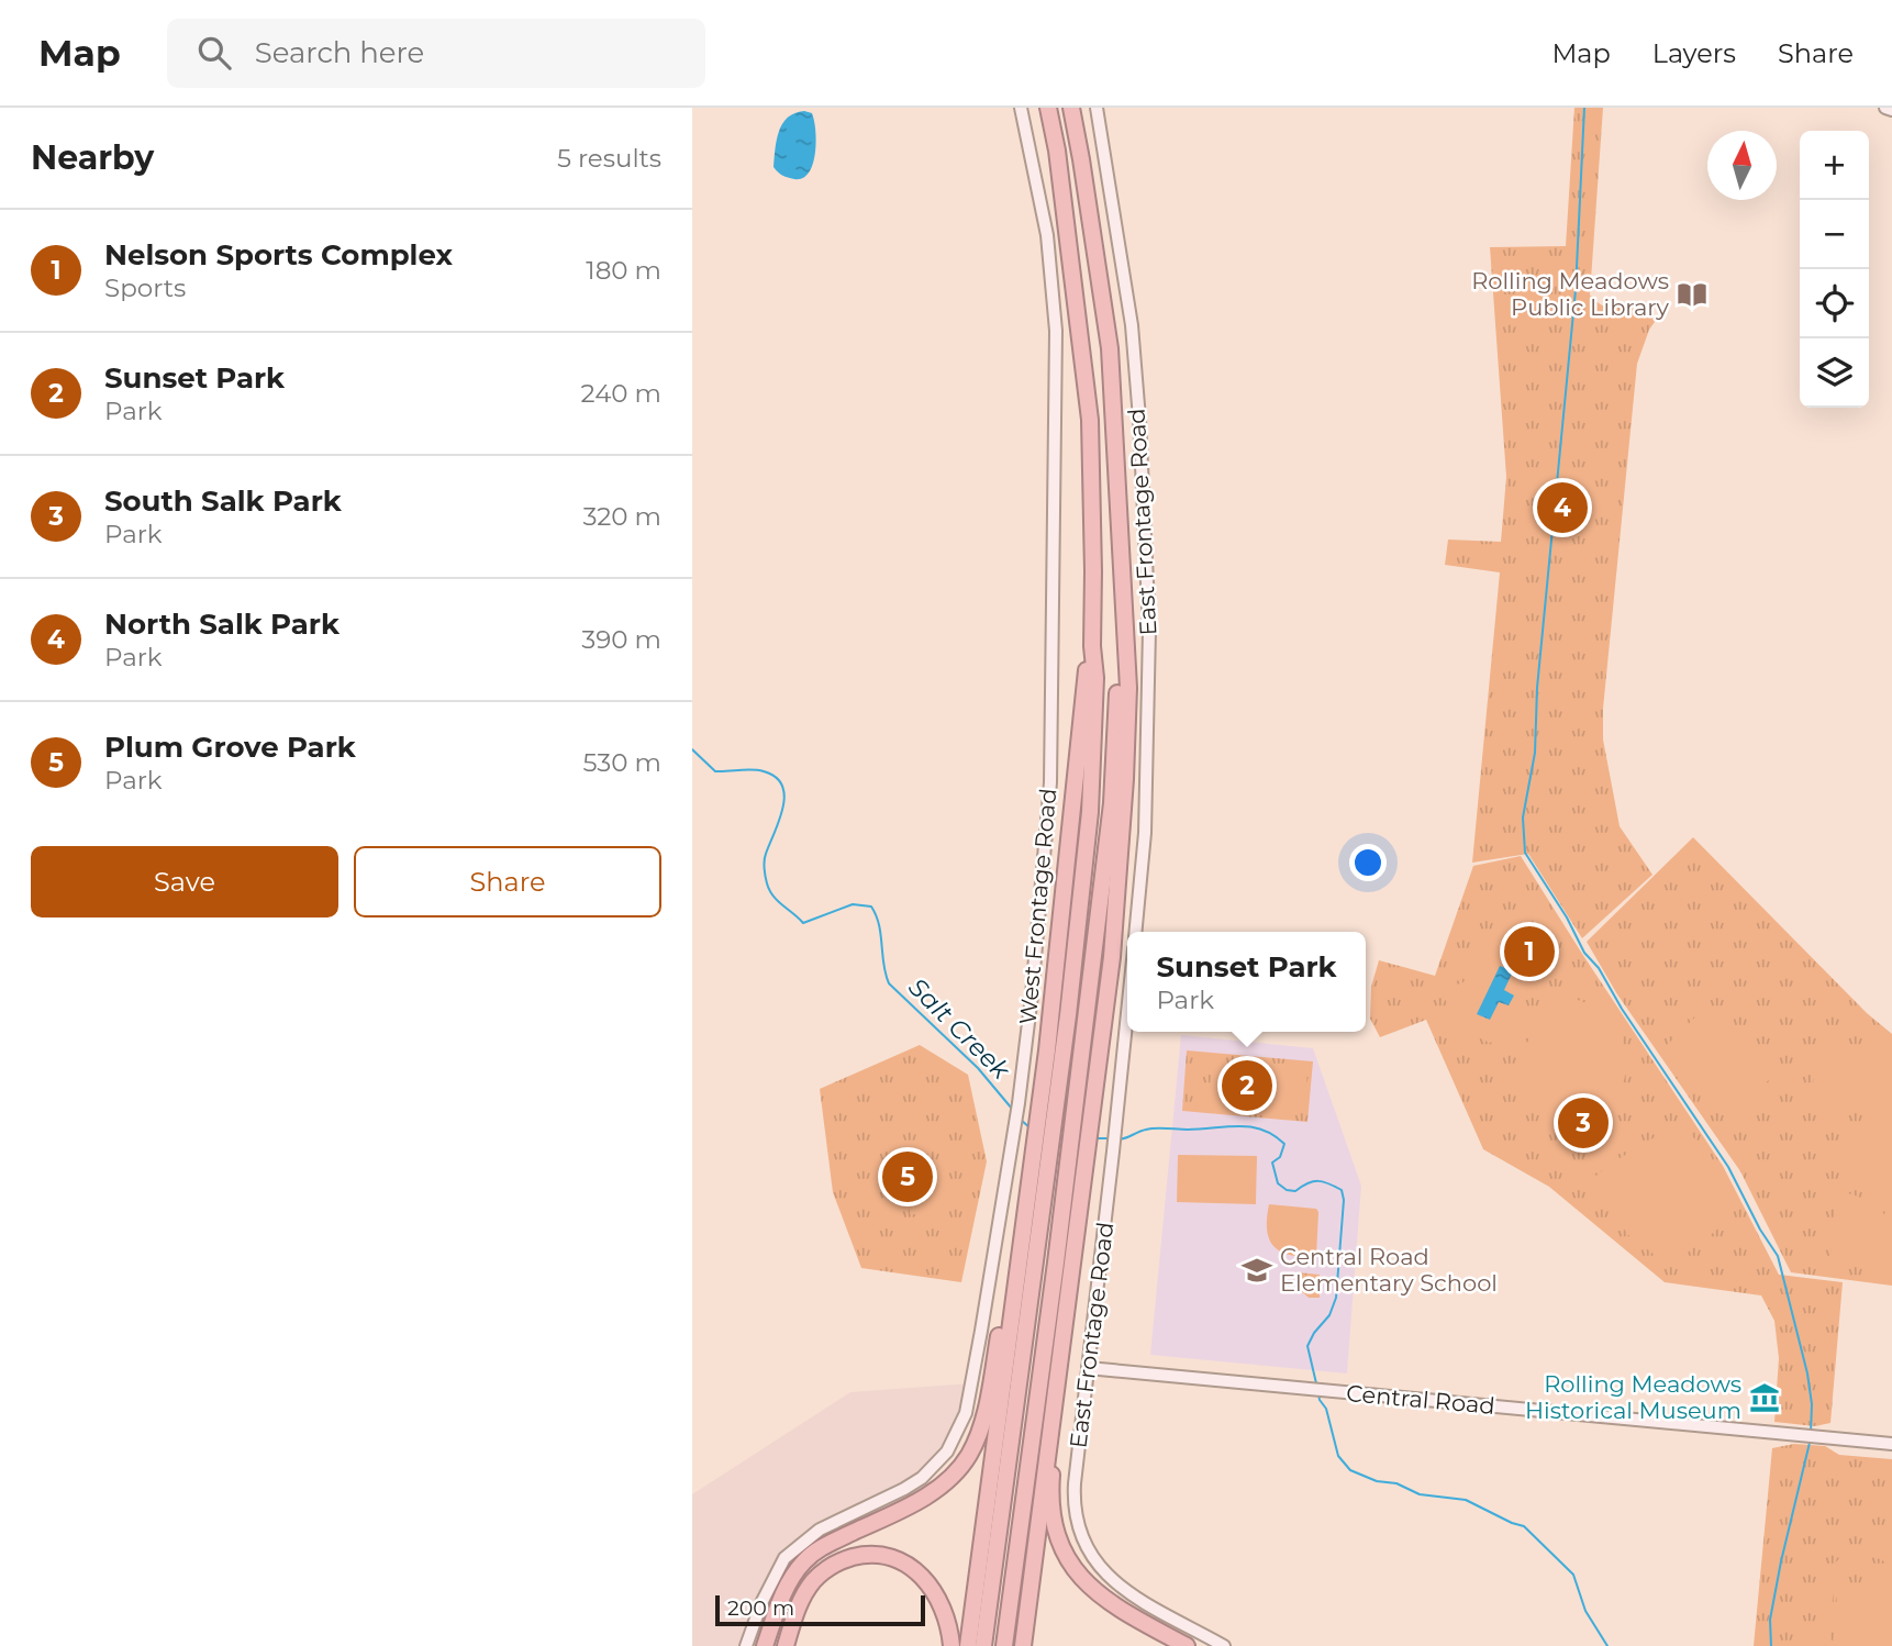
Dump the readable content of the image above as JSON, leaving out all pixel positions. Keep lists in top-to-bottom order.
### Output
{
  "streets": {
    "street": ["East Frontage Road", "West Frontage Road", "Central Road"]
  },
  "crossings": [
    ["East Frontage Road", "Central Road"]
  ],
  "water": ["Salt Creek"],
  "places": {
    "library": ["Rolling Meadows Public Library"],
    "school or university": ["Central Road Elementary School"],
    "museum": ["Rolling Meadows Historical Museum"]
  },
  "scale_bar": "200 m",
  "north": "top",
  "page": {
    "header": "Map",
    "search": "Search here",
    "nav": ["Map", "Layers", "Share"],
    "heading": ["Nearby", "5 results"],
    "map_buttons": ["+", "−"],
    "list": [
      {
        "mark": "1",
        "name": "Nelson Sports Complex",
        "note": "Sports",
        "value": "180 m"
      },
      {
        "mark": "2",
        "name": "Sunset Park",
        "note": "Park",
        "value": "240 m"
      },
      {
        "mark": "3",
        "name": "South Salk Park",
        "note": "Park",
        "value": "320 m"
      },
      {
        "mark": "4",
        "name": "North Salk Park",
        "note": "Park",
        "value": "390 m"
      },
      {
        "mark": "5",
        "name": "Plum Grove Park",
        "note": "Park",
        "value": "530 m"
      }
    ],
    "pins": [
      "4",
      "1",
      "2",
      "3",
      "5"
    ],
    "buttons": ["Save", "Share"],
    "popup": ["Sunset Park", "Park"],
    "scale": "200 m"
  }
}
